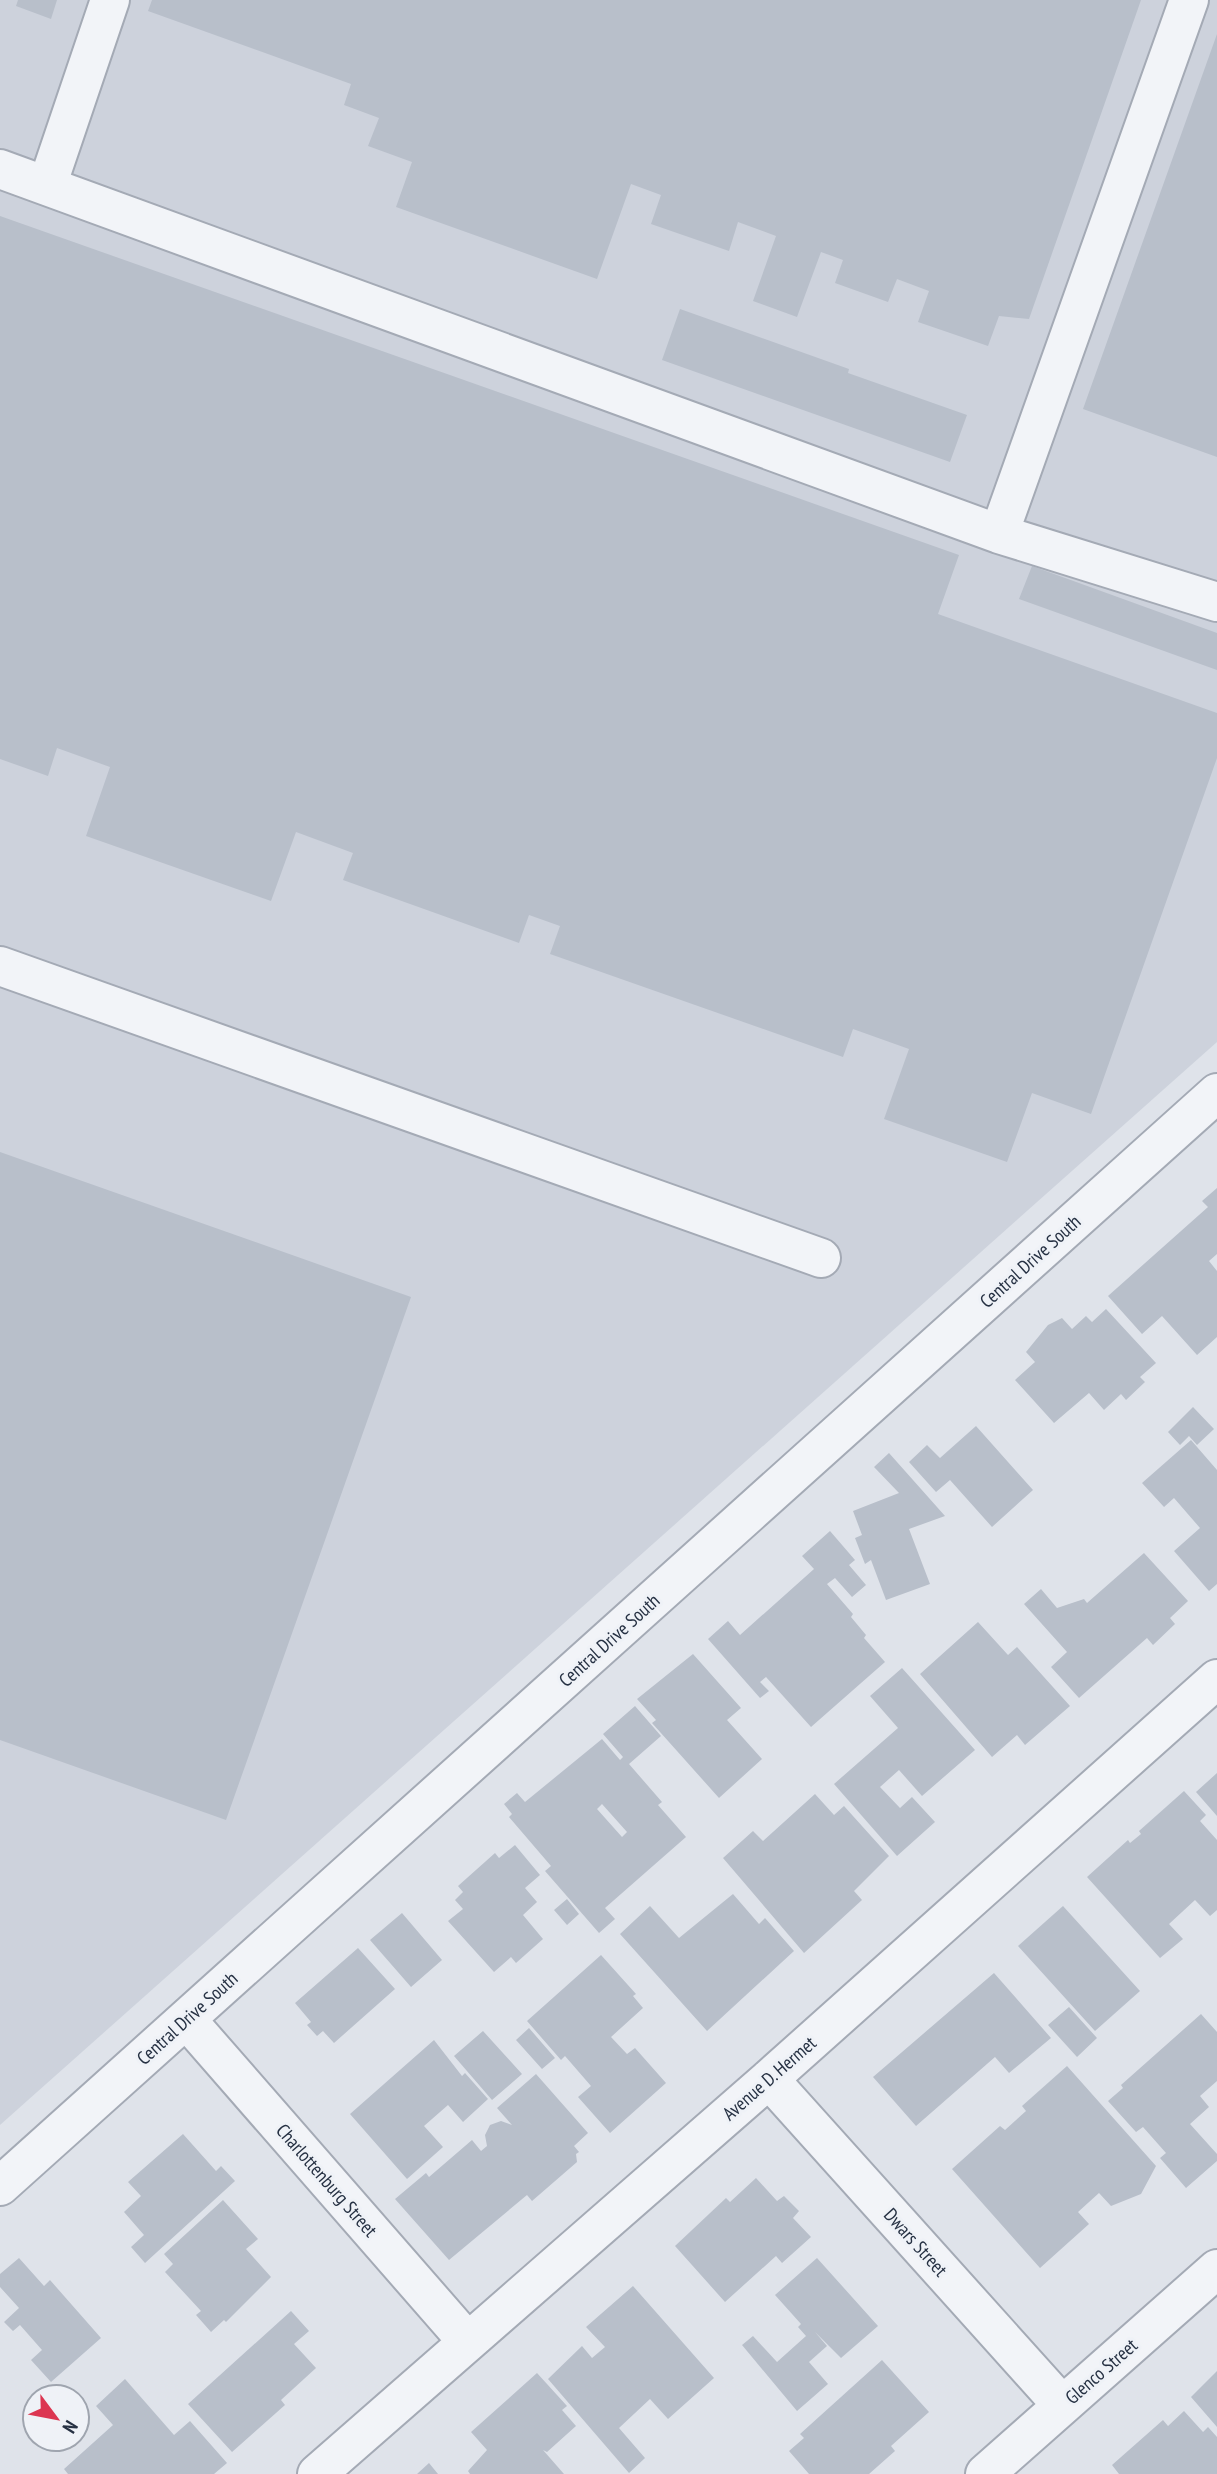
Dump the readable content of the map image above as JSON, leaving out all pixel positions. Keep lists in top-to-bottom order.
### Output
{
  "streets": {
    "street": [
      "Central Drive South",
      "Avenue D. Hermet",
      "Charlottenburg Street",
      "Dwars Street",
      "Glenco Street"
    ]
  },
  "crossings": [
    ["Central Drive South", "Charlottenburg Street"],
    ["Avenue D. Hermet", "Charlottenburg Street"],
    ["Avenue D. Hermet", "Dwars Street"],
    ["Dwars Street", "Glenco Street"]
  ],
  "north": "bottom right"
}
